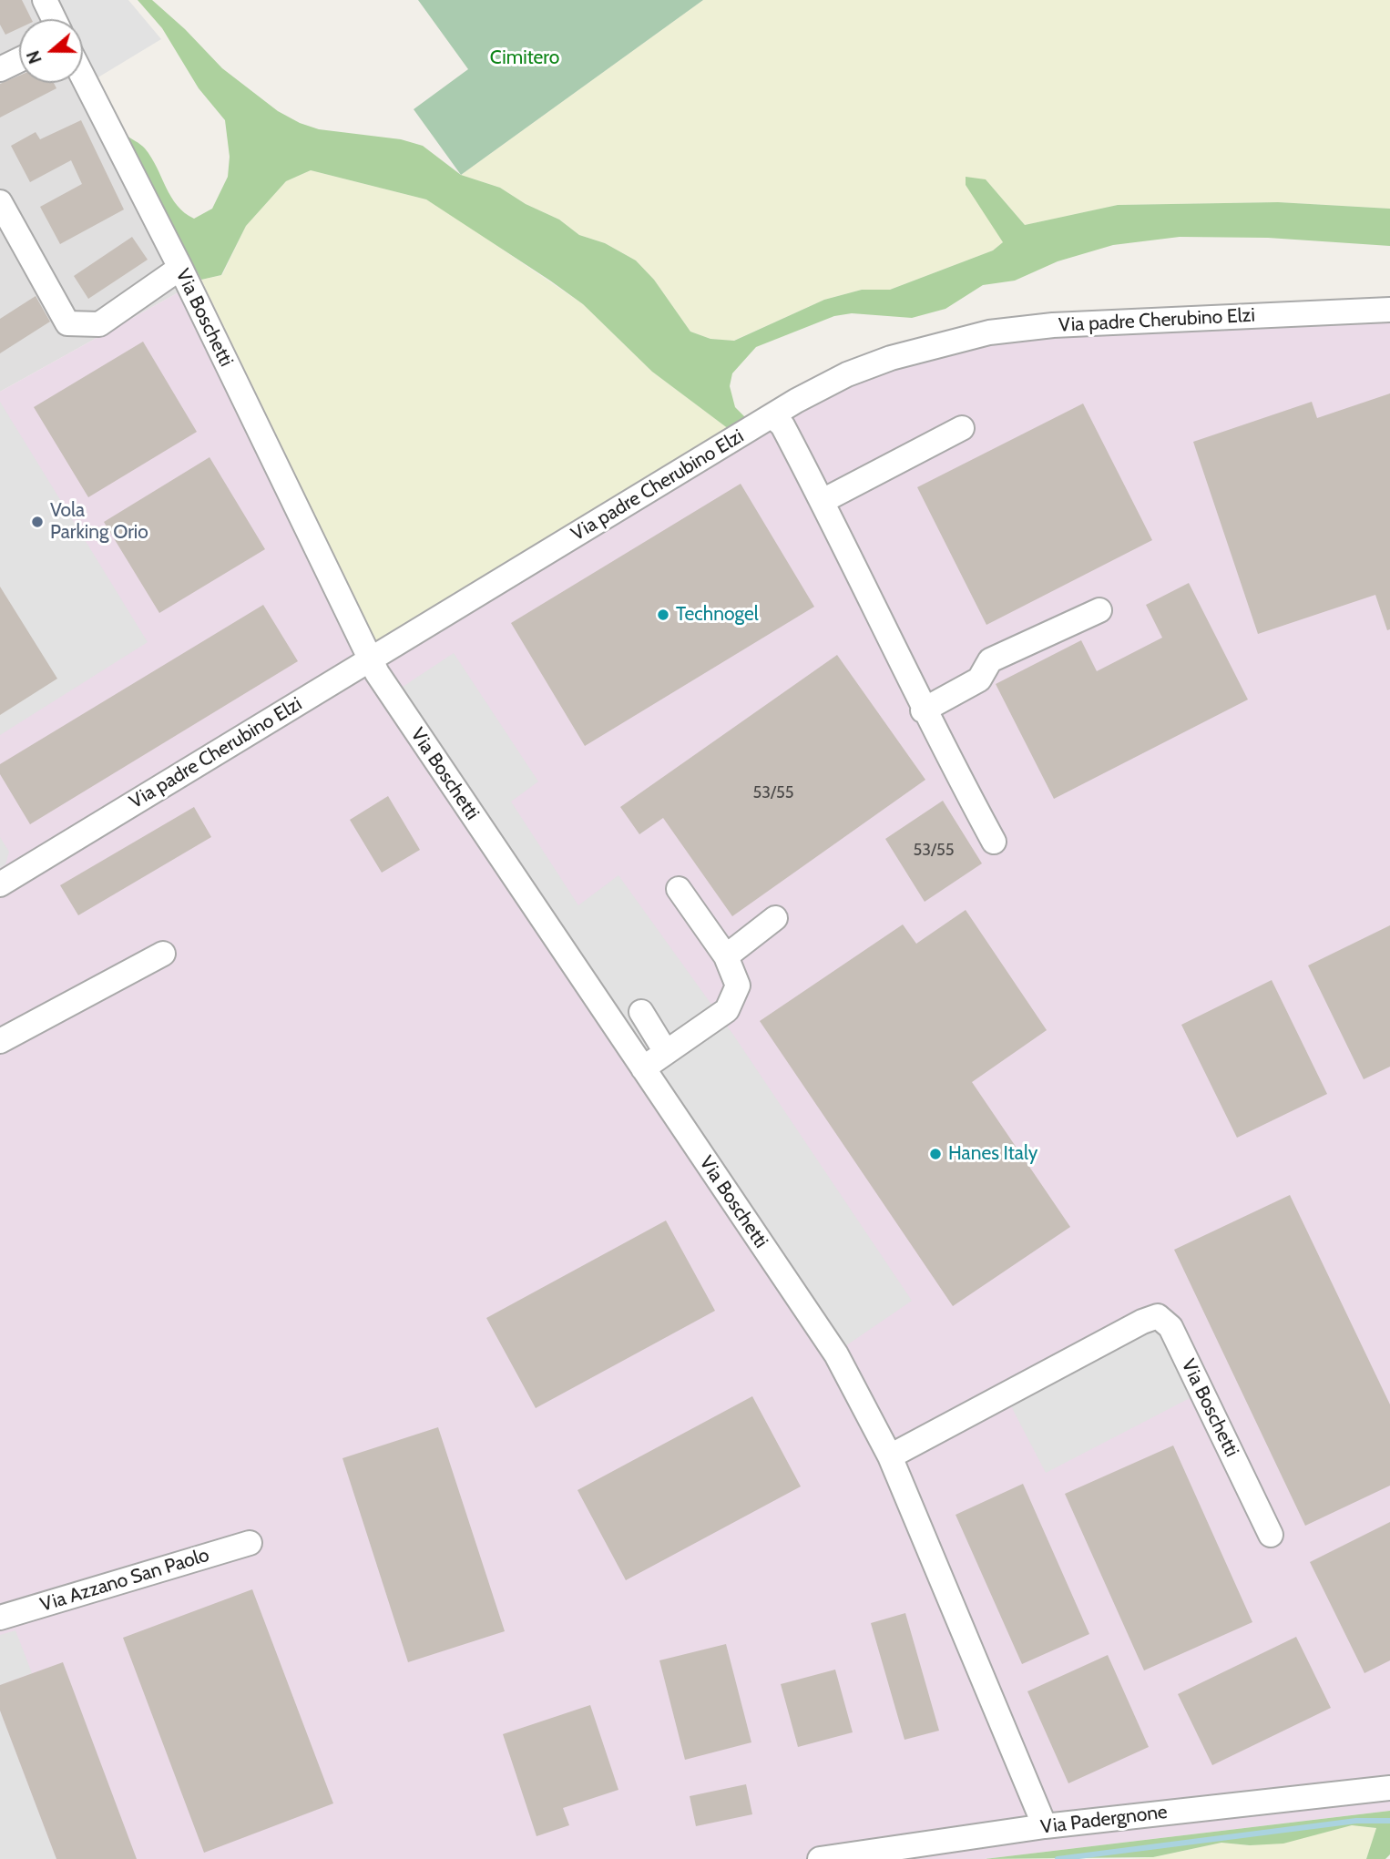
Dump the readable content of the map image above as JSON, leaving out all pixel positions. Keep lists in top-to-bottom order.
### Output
{
  "streets": {
    "street": [
      "Via Boschetti",
      "Via padre Cherubino Elzi",
      "Via Azzano San Paolo",
      "Via Padergnone"
    ]
  },
  "crossings": [
    ["Via Boschetti", "Via padre Cherubino Elzi"],
    ["Via Boschetti", "Via Padergnone"]
  ],
  "parks": ["Cimitero"],
  "places": ["Vola Parking Orio", "Technogel", "Hanes Italy"],
  "house_numbers": ["53/55", "53/55"],
  "north": "left"
}
